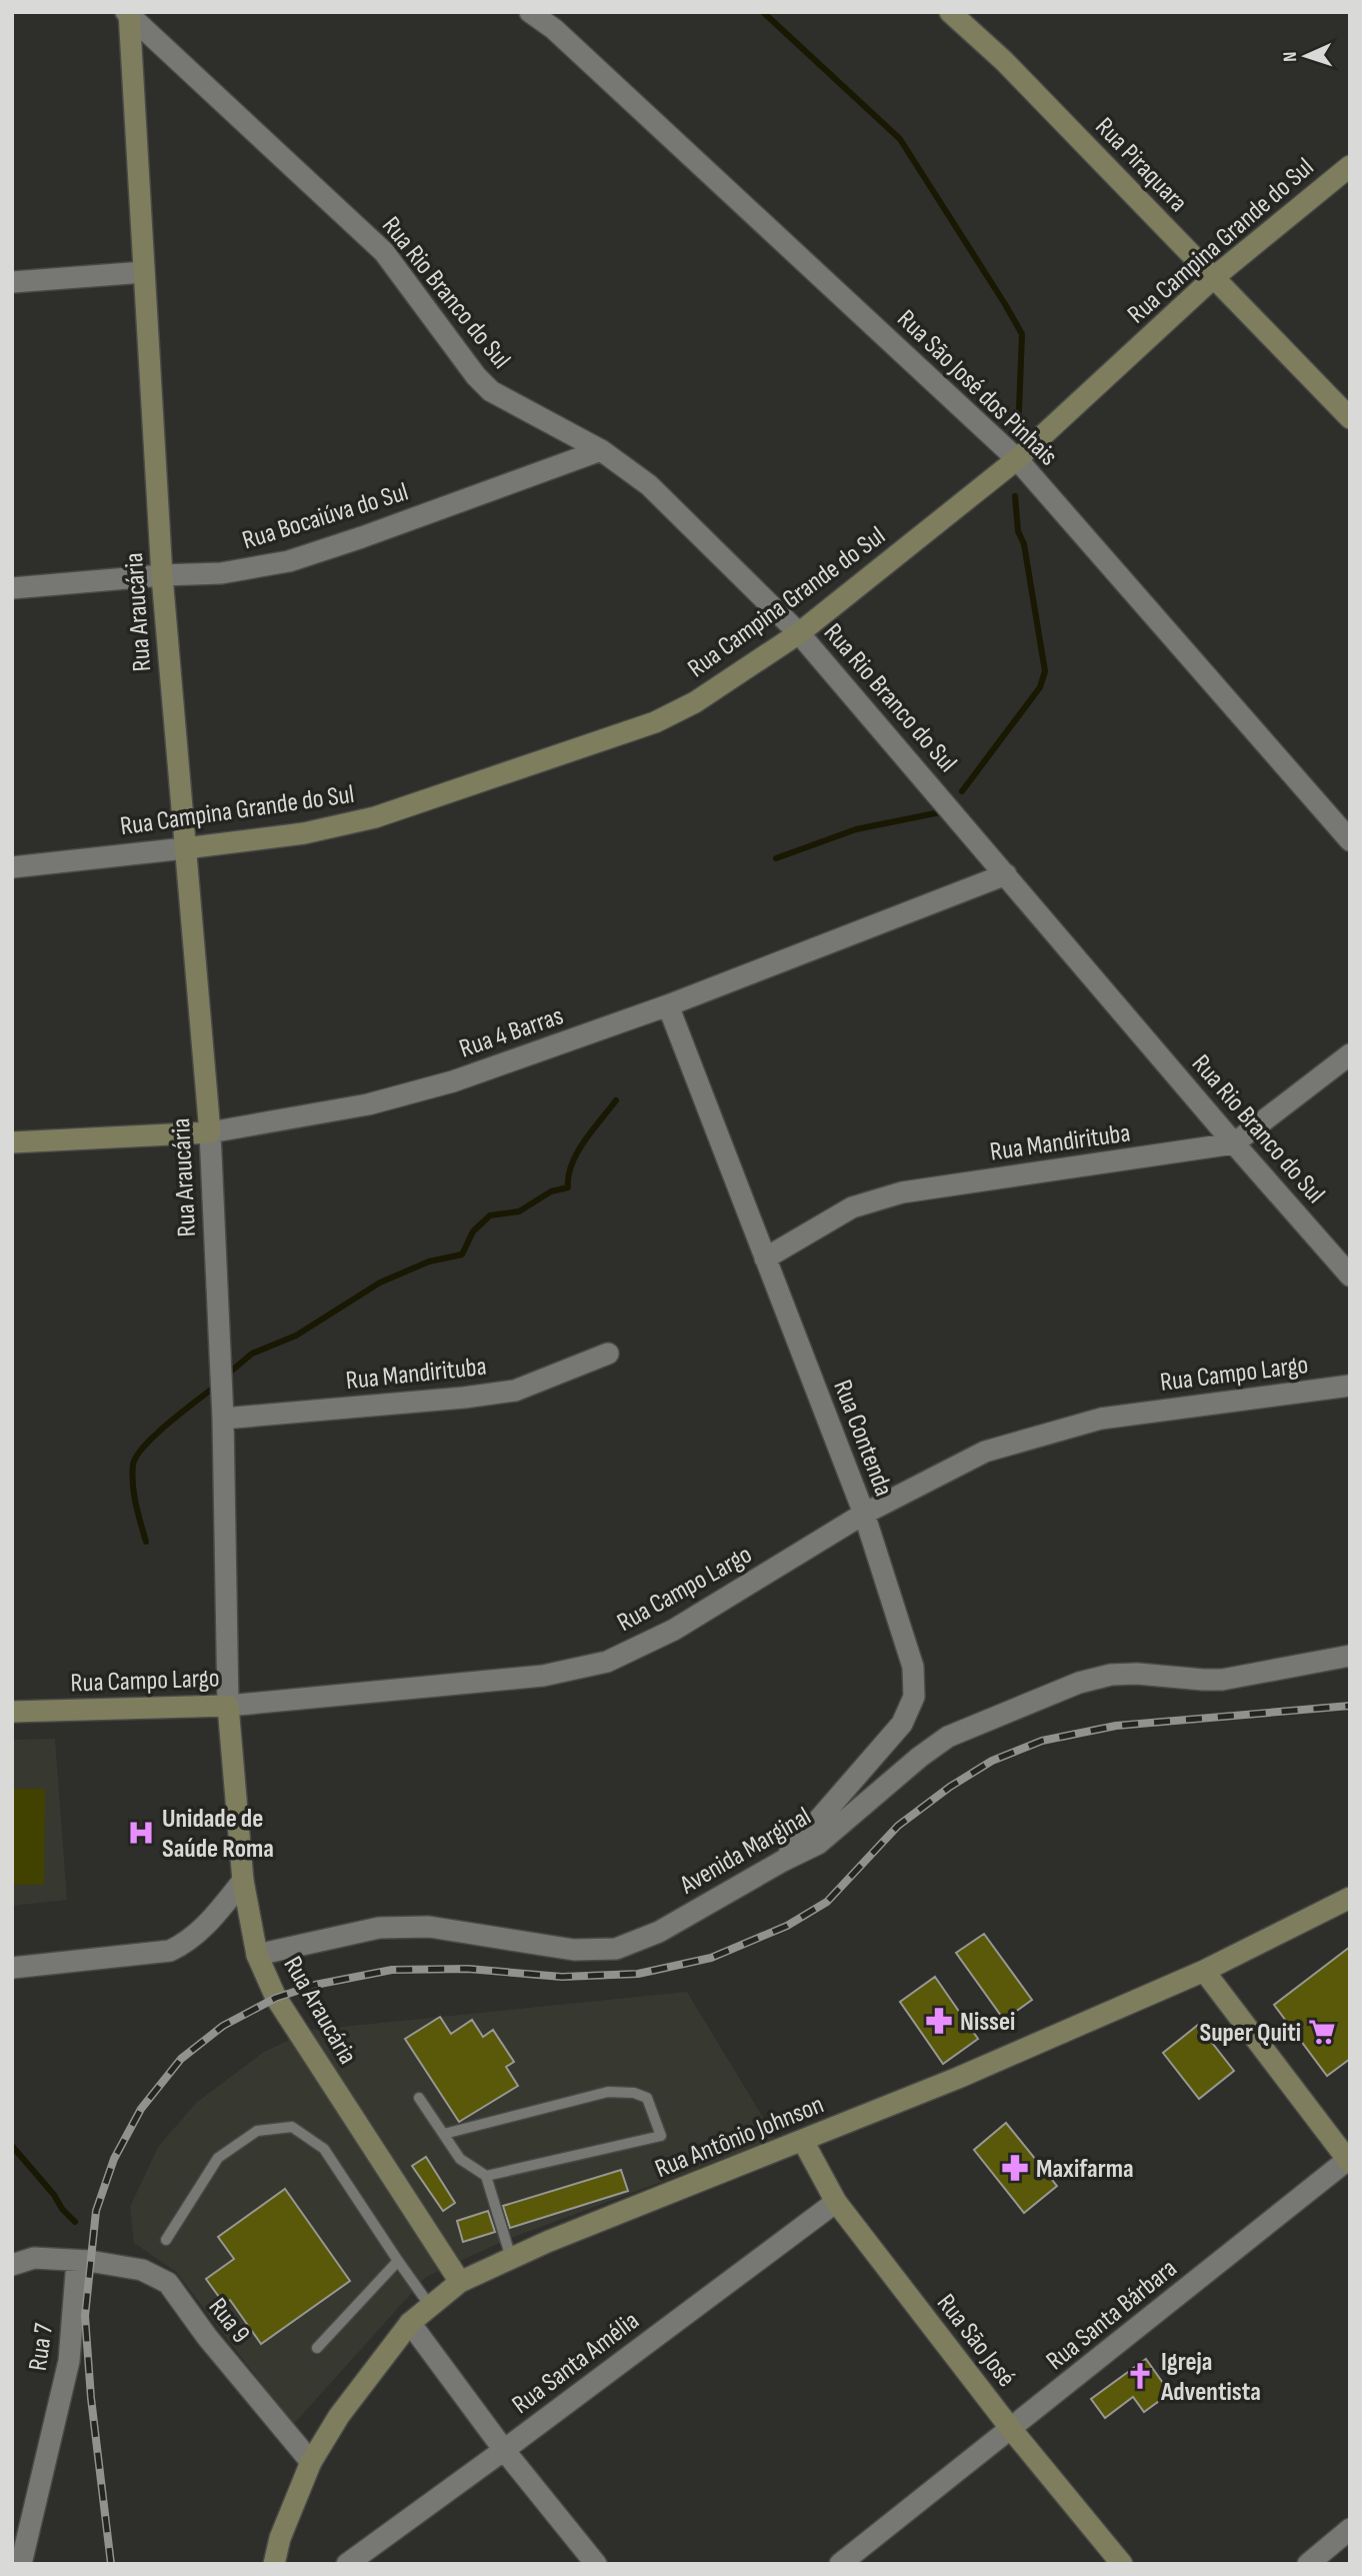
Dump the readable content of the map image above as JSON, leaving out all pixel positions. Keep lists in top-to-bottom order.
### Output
{
  "streets": {
    "street": [
      "Rua Piraquara",
      "Rua Campina Grande do Sul",
      "Rua Rio Branco do Sul",
      "Rua São José dos Pinhais",
      "Rua Bocaiúva do Sul",
      "Rua Araucária",
      "Rua 4 Barras",
      "Rua Mandirituba",
      "Rua Campo Largo",
      "Rua Contenda",
      "Avenida Marginal",
      "Rua Antônio Johnson",
      "Rua Santa Bárbara",
      "Rua 9",
      "Rua São José",
      "Rua 7",
      "Rua Santa Amélia"
    ]
  },
  "crossings": [
    ["Rua Piraquara", "Rua Campina Grande do Sul"],
    ["Rua Campina Grande do Sul", "Rua Rio Branco do Sul"],
    ["Rua Campina Grande do Sul", "Rua São José dos Pinhais"],
    ["Rua Campina Grande do Sul", "Rua Araucária"],
    ["Rua Rio Branco do Sul", "Rua Bocaiúva do Sul"],
    ["Rua Rio Branco do Sul", "Rua Araucária"],
    ["Rua Rio Branco do Sul", "Rua 4 Barras"],
    ["Rua Rio Branco do Sul", "Rua Mandirituba"],
    ["Rua Bocaiúva do Sul", "Rua Araucária"],
    ["Rua Araucária", "Rua 4 Barras"],
    ["Rua Araucária", "Rua Mandirituba"],
    ["Rua Araucária", "Rua Campo Largo"],
    ["Rua Araucária", "Avenida Marginal"],
    ["Rua Araucária", "Rua Antônio Johnson"],
    ["Rua 4 Barras", "Rua Contenda"],
    ["Rua Mandirituba", "Rua Contenda"],
    ["Rua Campo Largo", "Rua Contenda"],
    ["Rua Contenda", "Avenida Marginal"],
    ["Rua Antônio Johnson", "Rua 9"],
    ["Rua Antônio Johnson", "Rua São José"],
    ["Rua Santa Bárbara", "Rua São José"],
    ["Rua 9", "Rua 7"],
    ["Rua São José", "Rua Santa Amélia"]
  ],
  "places": {
    "hospital": ["Unidade de Saúde Roma"],
    "pharmacy": ["Nissei", "Maxifarma"],
    "supermarket": ["Super Quiti"],
    "church": ["Igreja Adventista"]
  },
  "north": "left"
}
